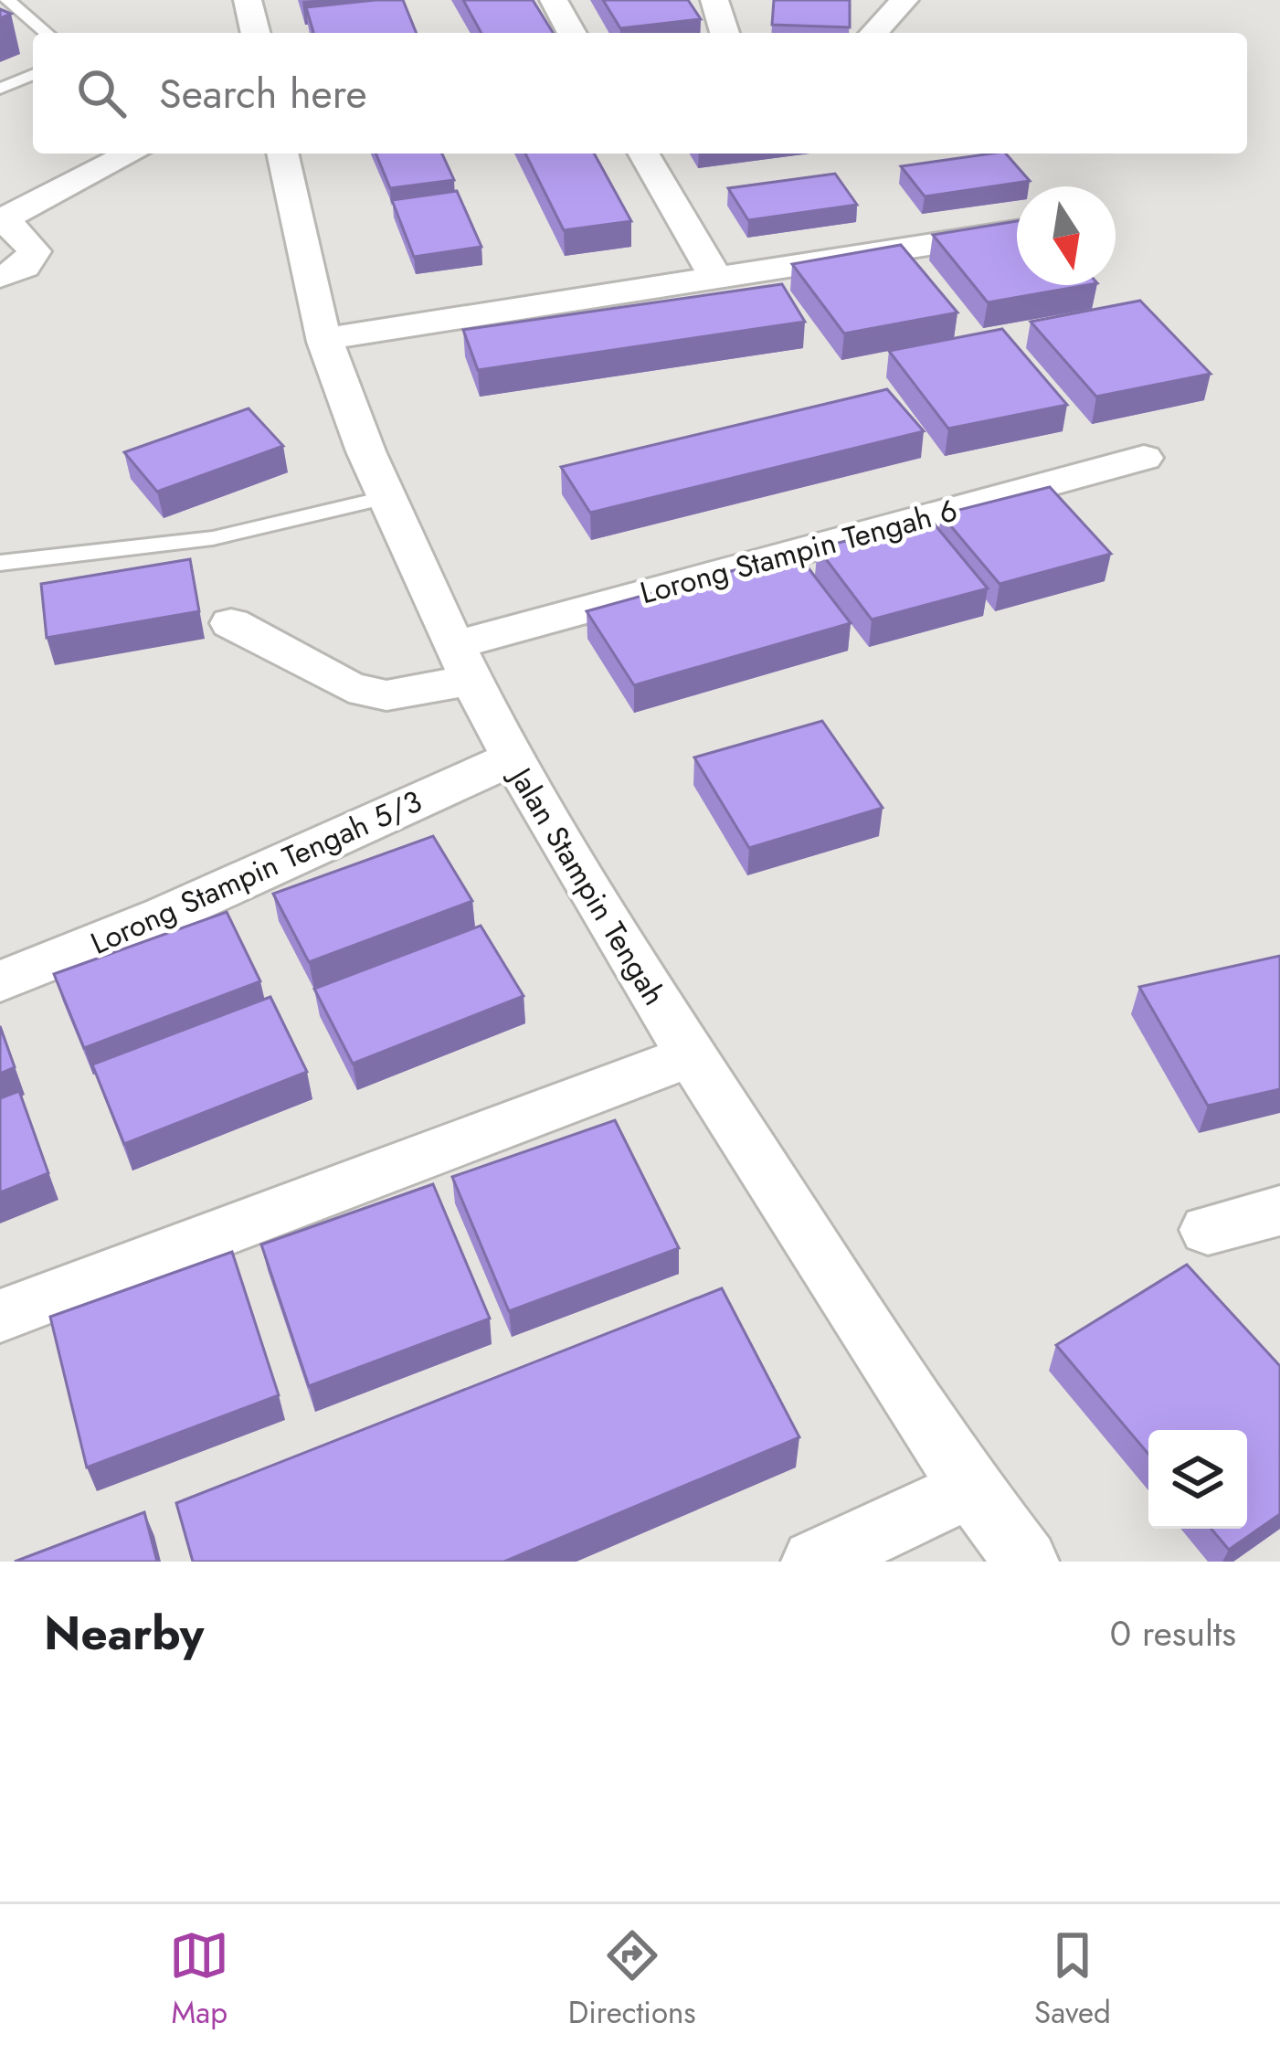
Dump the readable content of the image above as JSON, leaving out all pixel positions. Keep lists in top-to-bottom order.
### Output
{
  "streets": {
    "street": ["Lorong Stampin Tengah 6", "Lorong Stampin Tengah 5/3", "Jalan Stampin Tengah"]
  },
  "crossings": [
    ["Lorong Stampin Tengah 6", "Jalan Stampin Tengah"],
    ["Lorong Stampin Tengah 5/3", "Jalan Stampin Tengah"]
  ],
  "north": "bottom",
  "page": {
    "search": "Search here",
    "heading": ["Nearby", "0 results"],
    "nav": ["Map", "Directions", "Saved"]
  }
}
